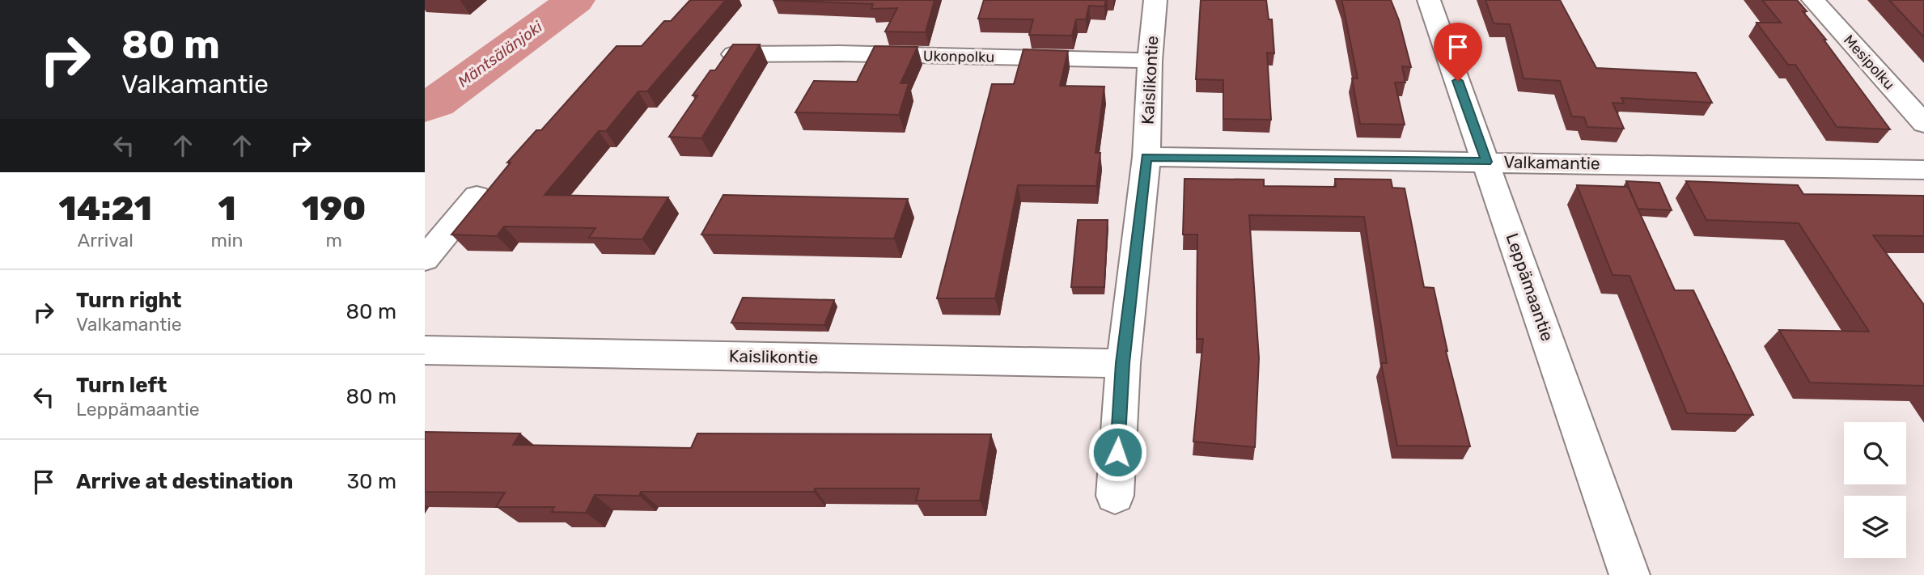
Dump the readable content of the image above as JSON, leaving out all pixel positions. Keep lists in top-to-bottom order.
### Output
{
  "streets": {
    "street": [
      "Ukonpolku",
      "Mesipolku",
      "Kaislikontie",
      "Valkamantie",
      "Leppämaantie"
    ]
  },
  "crossings": [
    ["Ukonpolku", "Kaislikontie"],
    ["Kaislikontie", "Valkamantie"],
    ["Valkamantie", "Leppämaantie"]
  ],
  "water": ["Mäntsälänjoki"],
  "page": {
    "turn": ["80 m", "Valkamantie"],
    "eta": [
      "14:21",
      "Arrival",
      "1",
      "min",
      "190",
      "m"
    ],
    "list": [
      {
        "name": "Turn right",
        "note": "Valkamantie",
        "value": "80 m"
      },
      {
        "name": "Turn left",
        "note": "Leppämaantie",
        "value": "80 m"
      },
      {
        "name": "Arrive at destination",
        "value": "30 m"
      }
    ]
  }
}
